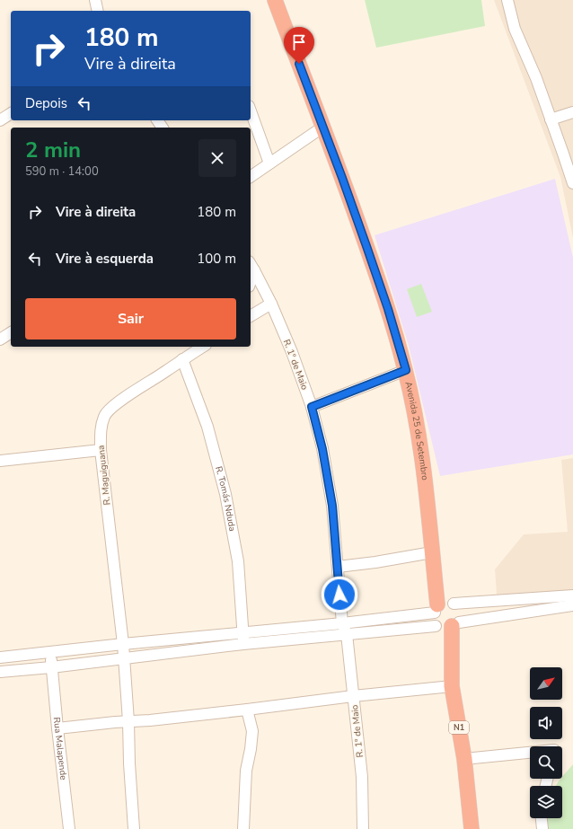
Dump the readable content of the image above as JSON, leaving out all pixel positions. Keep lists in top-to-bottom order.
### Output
{
  "streets": {
    "highway": ["Avenida 25 de Setembro", "N1"],
    "street": [
      "R. 1º de Maio",
      "R. Maguiguana",
      "R. Tomás Nduda",
      "Rua Malapende"
    ]
  },
  "crossings": [
    ["R. Maguiguana", "R. Tomás Nduda"]
  ],
  "north": "top right",
  "page": {
    "turn": ["180 m", "Vire à direita"],
    "then": "Depois",
    "heading": ["2 min", "590 m · 14:00"],
    "list": [
      {
        "name": "Vire à direita",
        "value": "180 m"
      },
      {
        "name": "Vire à esquerda",
        "value": "100 m"
      }
    ],
    "buttons": "Sair"
  }
}
